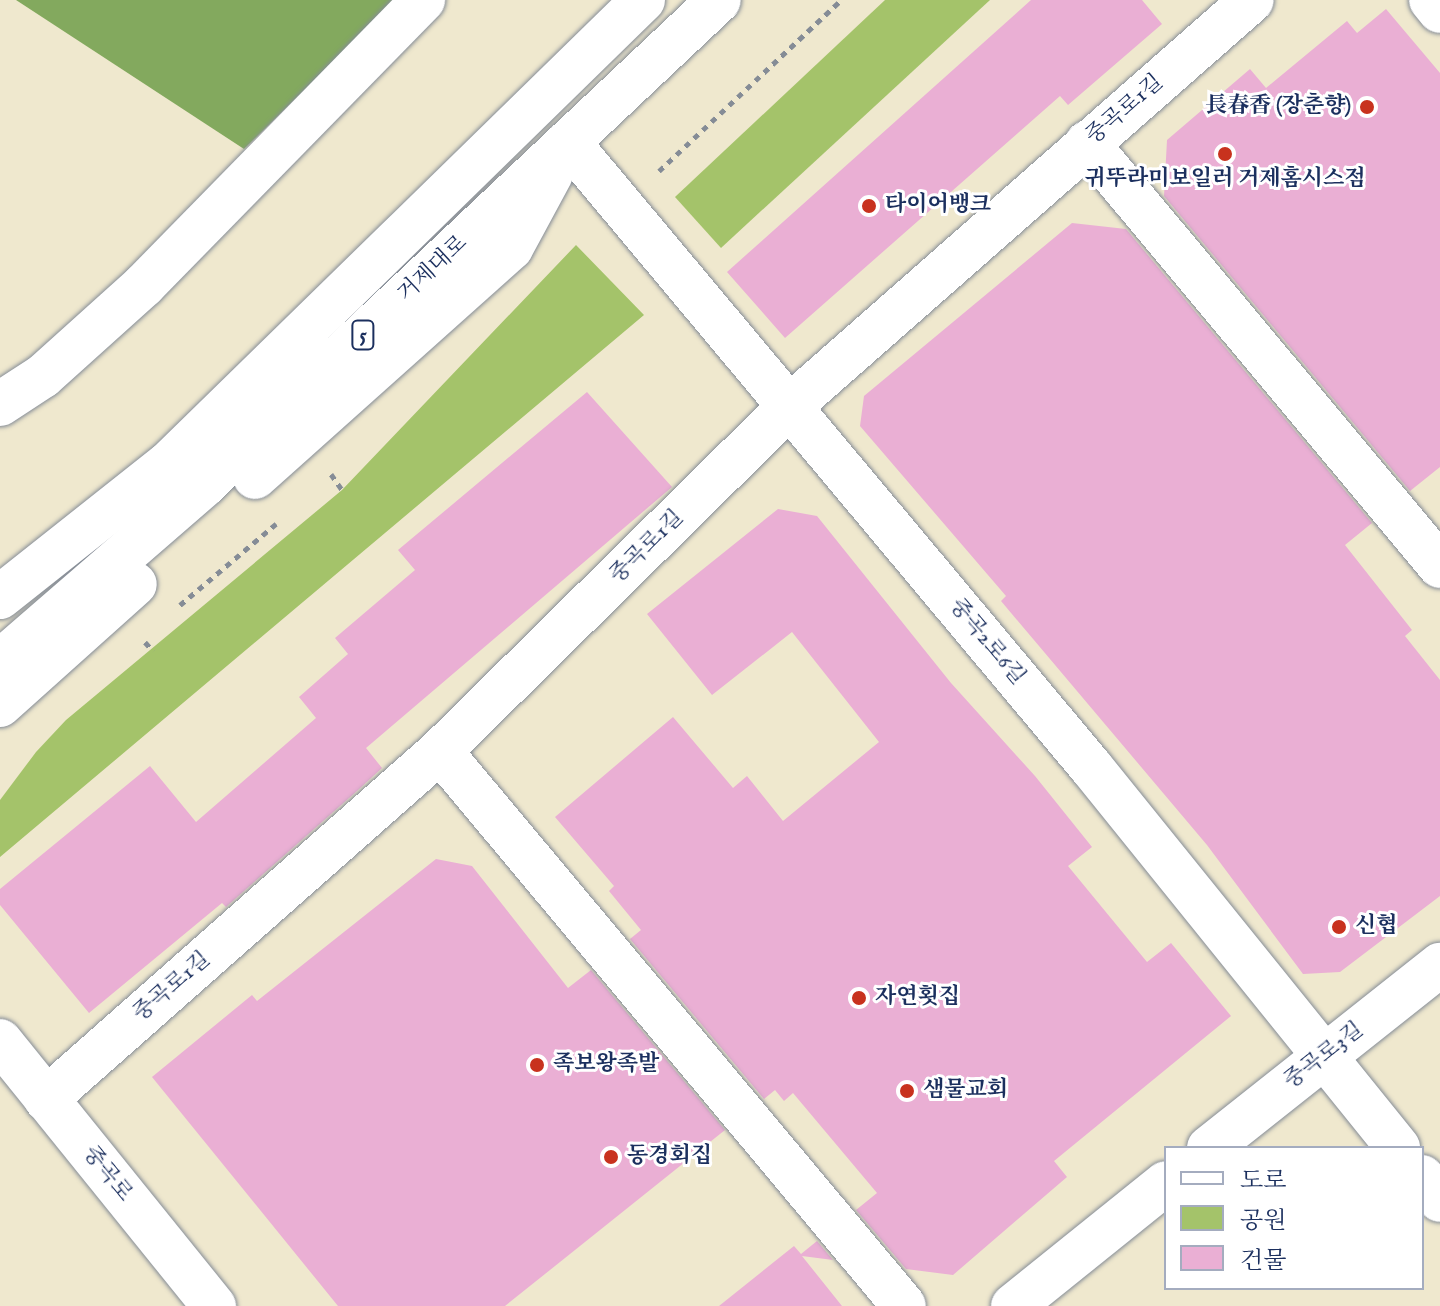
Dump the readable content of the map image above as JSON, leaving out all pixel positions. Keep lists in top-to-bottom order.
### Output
{
  "streets": {
    "street": [
      "중곡로1길",
      "거제대로",
      "5",
      "중곡2로6길",
      "중곡로3길",
      "중곡로"
    ]
  },
  "crossings": [
    ["중곡로1길", "중곡2로6길"],
    ["중곡로1길", "중곡로"],
    ["거제대로", "중곡2로6길"],
    ["중곡2로6길", "중곡로3길"]
  ],
  "places": [
    "長春香 (장춘향)",
    "귀뚜라미보일러 거제홈시스점",
    "타이어뱅크",
    "신협",
    "자연횟집",
    "족보왕족발",
    "샘물교회",
    "동경회집"
  ],
  "legend": ["도로", "공원", "건물"]
}
